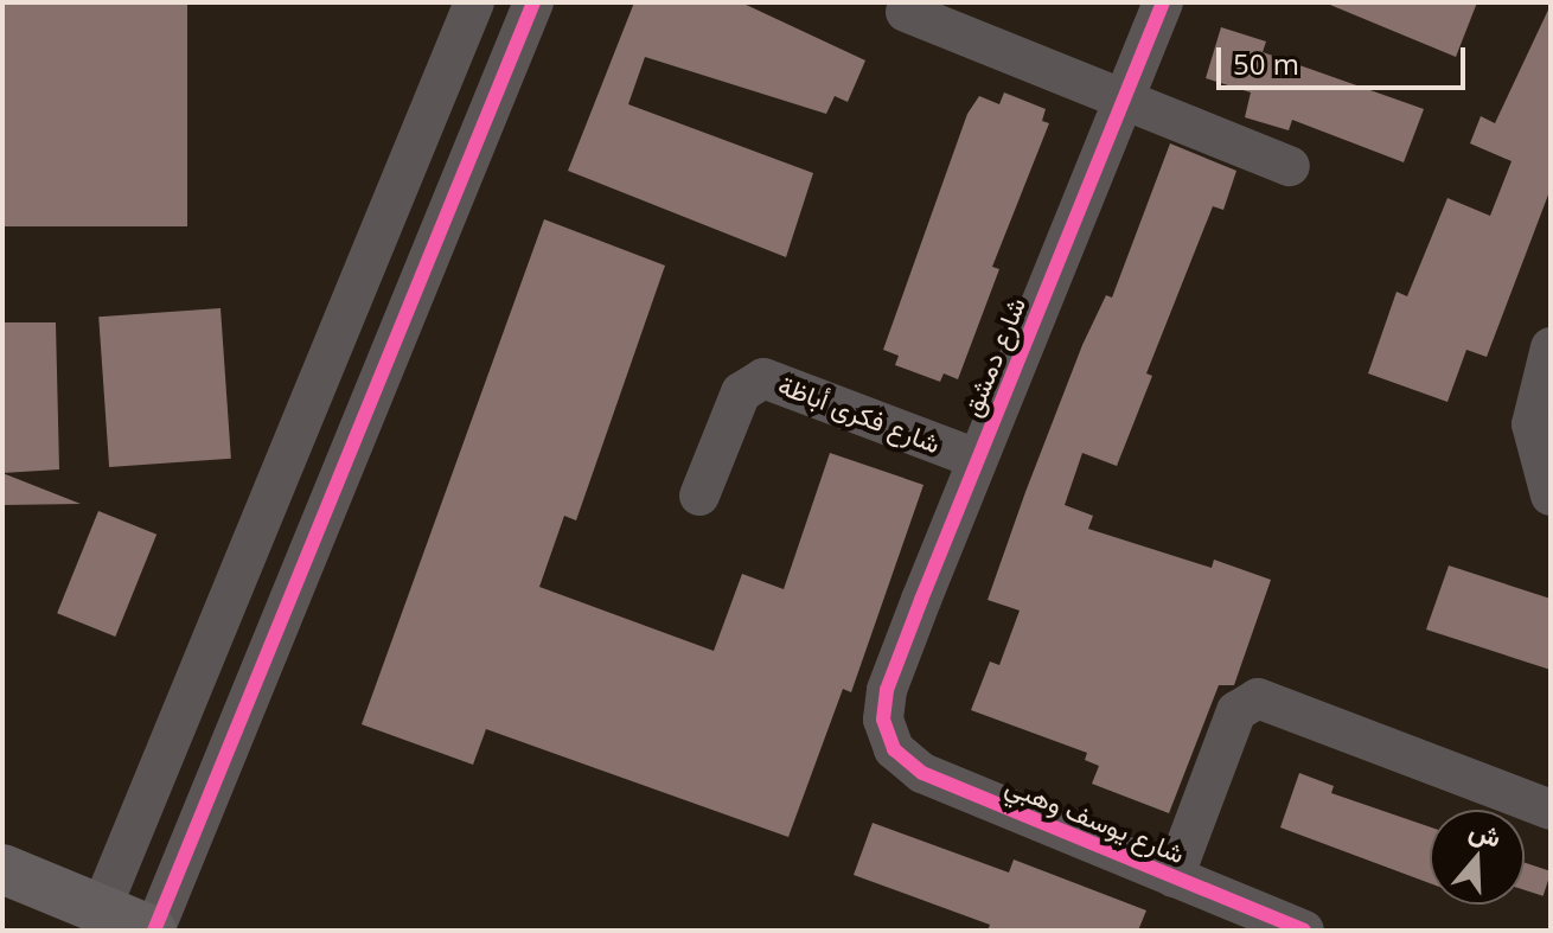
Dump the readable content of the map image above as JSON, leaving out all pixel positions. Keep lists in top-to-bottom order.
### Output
{
  "streets": {
    "street": ["شارع دمشق", "شارع فكرى أباظة", "شارع يوسف وهبي"]
  },
  "crossings": [
    ["شارع دمشق", "شارع فكرى أباظة"],
    ["شارع دمشق", "شارع يوسف وهبي"]
  ],
  "scale_bar": "50 m",
  "north": "top"
}
